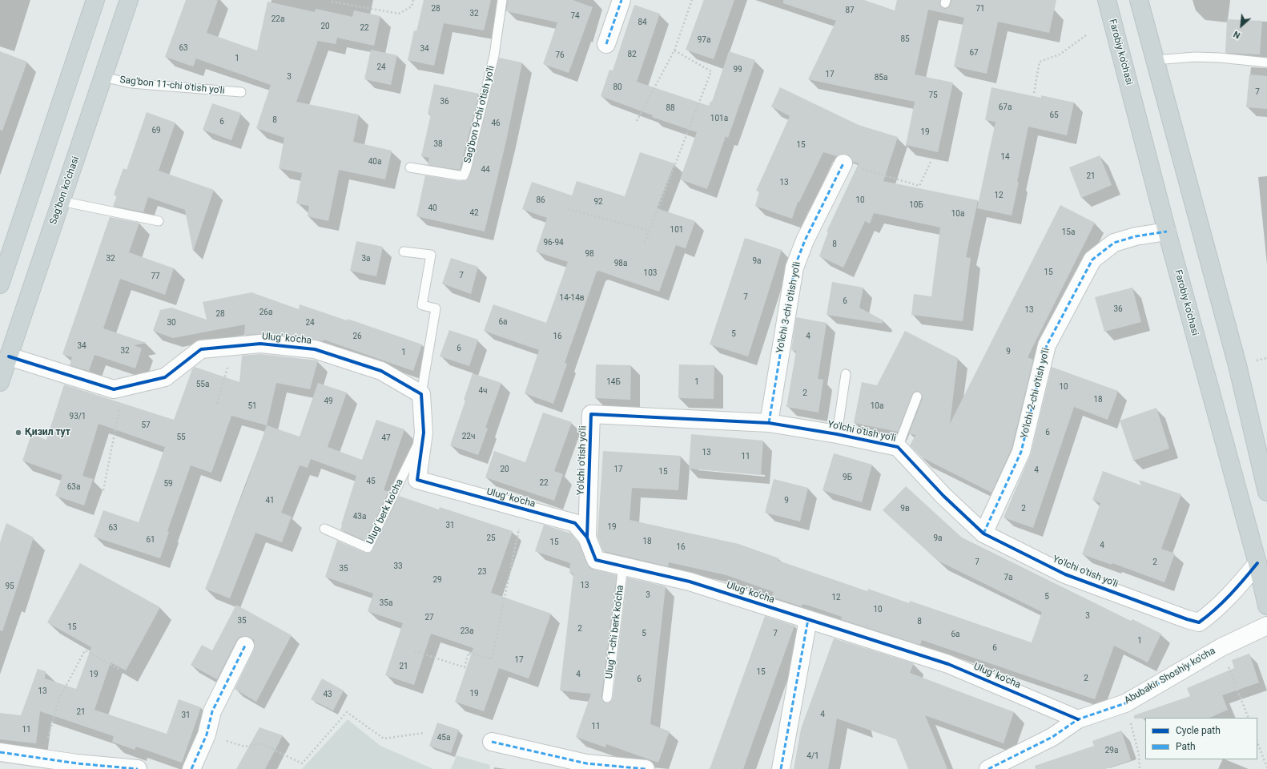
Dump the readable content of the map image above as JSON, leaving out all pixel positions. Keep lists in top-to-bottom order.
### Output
{
  "streets": {
    "main road": ["Farobiy ko'chasi", "Sag’bon ko’chasi"],
    "street": [
      "Yo'lchi 3-chi o'tish yo'li",
      "Ulug' ko'cha",
      "Yo'lchi 2-chi o'tish yo'li",
      "Yo'lchi o'tish yo'li",
      "Abubakir Shoshiy ko'cha"
    ],
    "lane": [
      "Sag'bon 11-chi o'tish yo'li",
      "Sag'bon 9-chi o'tish yo'li",
      "Ulug' berk ko'cha",
      "Ulug' 1-chi berk ko'cha"
    ]
  },
  "crossings": [
    ["Farobiy ko'chasi", "Yo'lchi 2-chi o'tish yo'li"],
    ["Farobiy ko'chasi", "Yo'lchi o'tish yo'li"],
    ["Sag'bon 11-chi o'tish yo'li", "Sag’bon ko’chasi"],
    ["Sag’bon ko’chasi", "Ulug' ko'cha"],
    ["Yo'lchi 3-chi o'tish yo'li", "Yo'lchi o'tish yo'li"],
    ["Ulug' ko'cha", "Yo'lchi o'tish yo'li"],
    ["Ulug' ko'cha", "Ulug' berk ko'cha"],
    ["Ulug' ko'cha", "Ulug' 1-chi berk ko'cha"],
    ["Ulug' ko'cha", "Abubakir Shoshiy ko'cha"],
    ["Yo'lchi 2-chi o'tish yo'li", "Yo'lchi o'tish yo'li"]
  ],
  "places": ["Қизил тут"],
  "house_numbers": [
    "28",
    "71",
    "87",
    "32",
    "74",
    "22a",
    "84",
    "20",
    "22",
    "85",
    "97a",
    "63",
    "34",
    "67",
    "82",
    "76",
    "1",
    "24",
    "99",
    "17",
    "3",
    "85a",
    "80",
    "7",
    "75",
    "36",
    "67a",
    "88",
    "65",
    "101a",
    "8",
    "6",
    "46",
    "69",
    "19",
    "38",
    "15",
    "14",
    "40a",
    "44",
    "21",
    "13",
    "12",
    "86",
    "10",
    "92",
    "10Б",
    "40",
    "42",
    "10a",
    "101",
    "15a",
    "96-94",
    "8",
    "98",
    "32",
    "3a",
    "9a",
    "98a",
    "15",
    "103",
    "7",
    "77",
    "7",
    "14-14в",
    "6",
    "36",
    "13",
    "26a",
    "28",
    "6a",
    "30",
    "24",
    "5",
    "26",
    "16",
    "4",
    "34",
    "6",
    "32",
    "9",
    "1",
    "14Б",
    "1",
    "55a",
    "10",
    "4ч",
    "2",
    "18",
    "49",
    "51",
    "10a",
    "93/1",
    "57",
    "6",
    "22ч",
    "55",
    "47",
    "13",
    "11",
    "20",
    "17",
    "4",
    "15",
    "9Б",
    "45",
    "22",
    "59",
    "63a",
    "41",
    "9",
    "9в",
    "2",
    "43a",
    "31",
    "19",
    "63",
    "25",
    "9a",
    "61",
    "18",
    "15",
    "4",
    "16",
    "7",
    "2",
    "33",
    "35",
    "23",
    "7a",
    "29",
    "13",
    "95",
    "3",
    "5",
    "12",
    "35a",
    "10",
    "3",
    "27",
    "35",
    "8",
    "15",
    "2",
    "23a",
    "5",
    "7",
    "6a",
    "1",
    "6",
    "17",
    "21",
    "15",
    "19",
    "4",
    "2",
    "6",
    "13",
    "19",
    "43",
    "21",
    "4",
    "31",
    "11",
    "11",
    "45a",
    "29а",
    "4/1"
  ],
  "legend": ["Cycle path", "Path"],
  "north": "bottom left"
}
